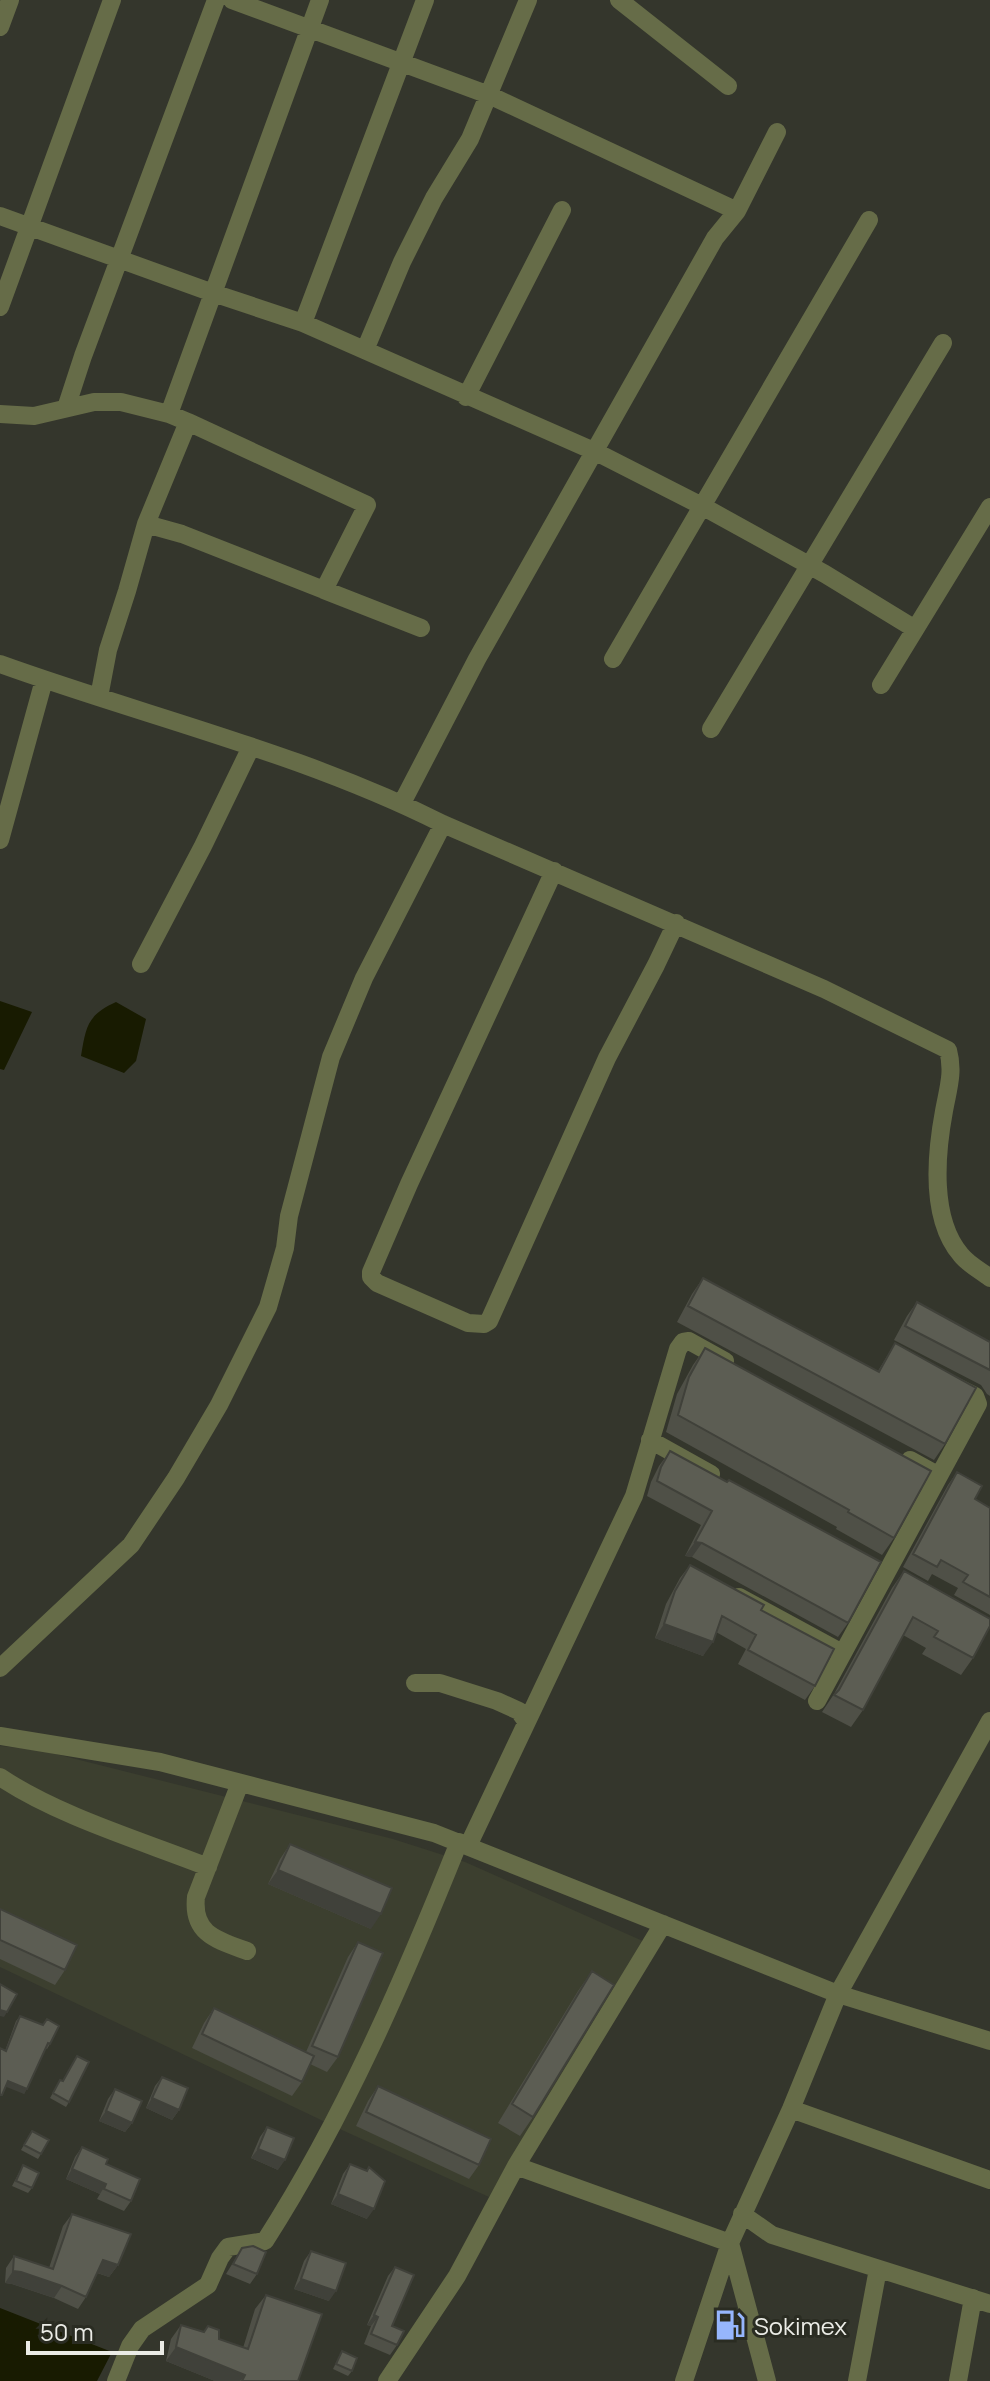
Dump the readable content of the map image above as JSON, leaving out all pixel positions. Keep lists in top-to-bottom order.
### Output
{
  "places": {
    "fuel station": ["Sokimex"]
  },
  "scale_bar": "50 m"
}
